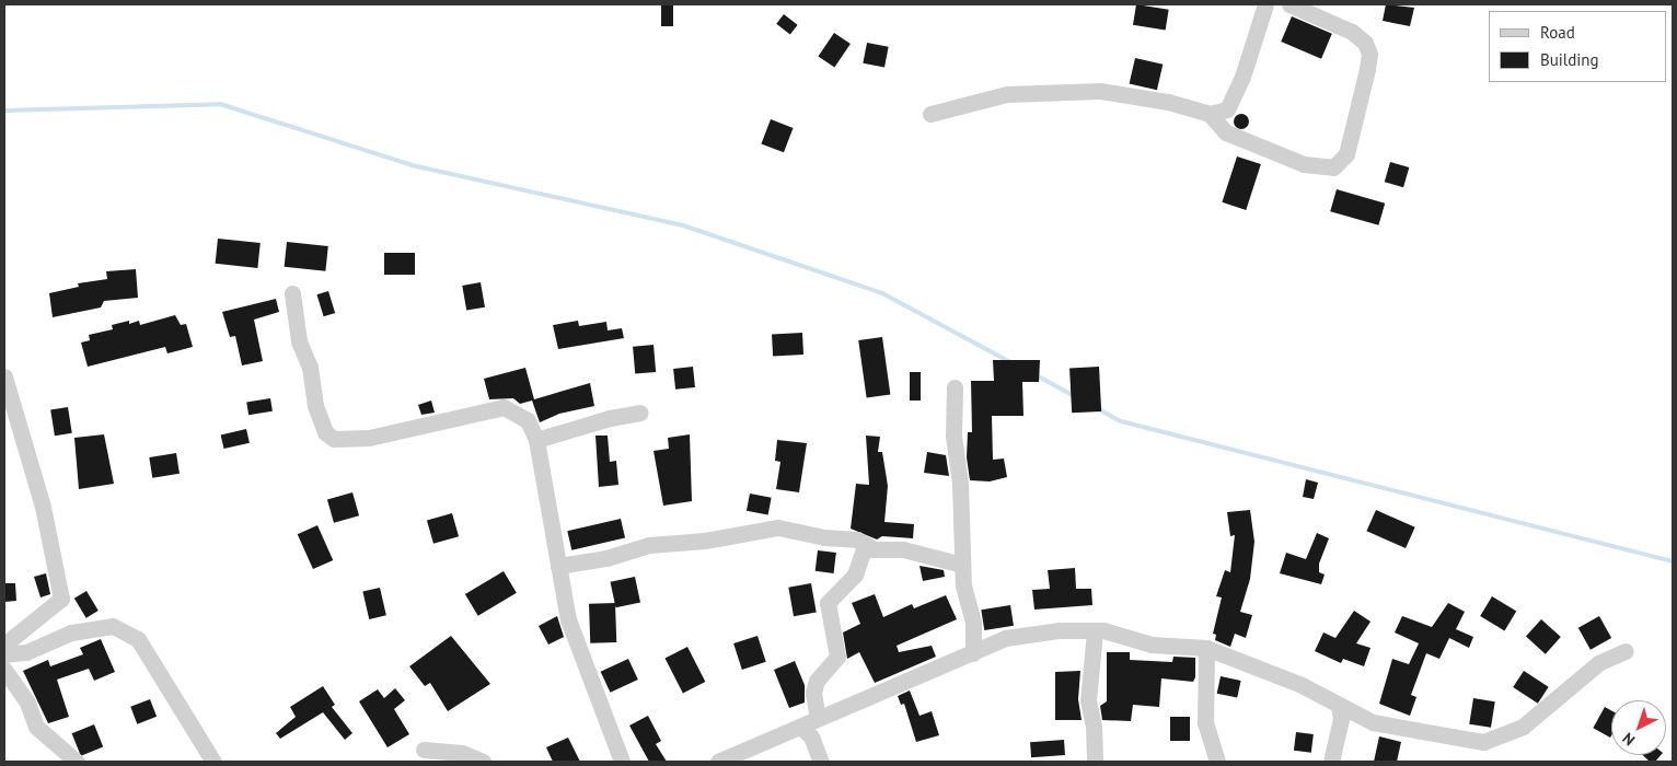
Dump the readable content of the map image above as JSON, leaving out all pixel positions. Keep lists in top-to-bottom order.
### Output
{
  "legend": ["Road", "Building"],
  "north": "bottom left"
}
